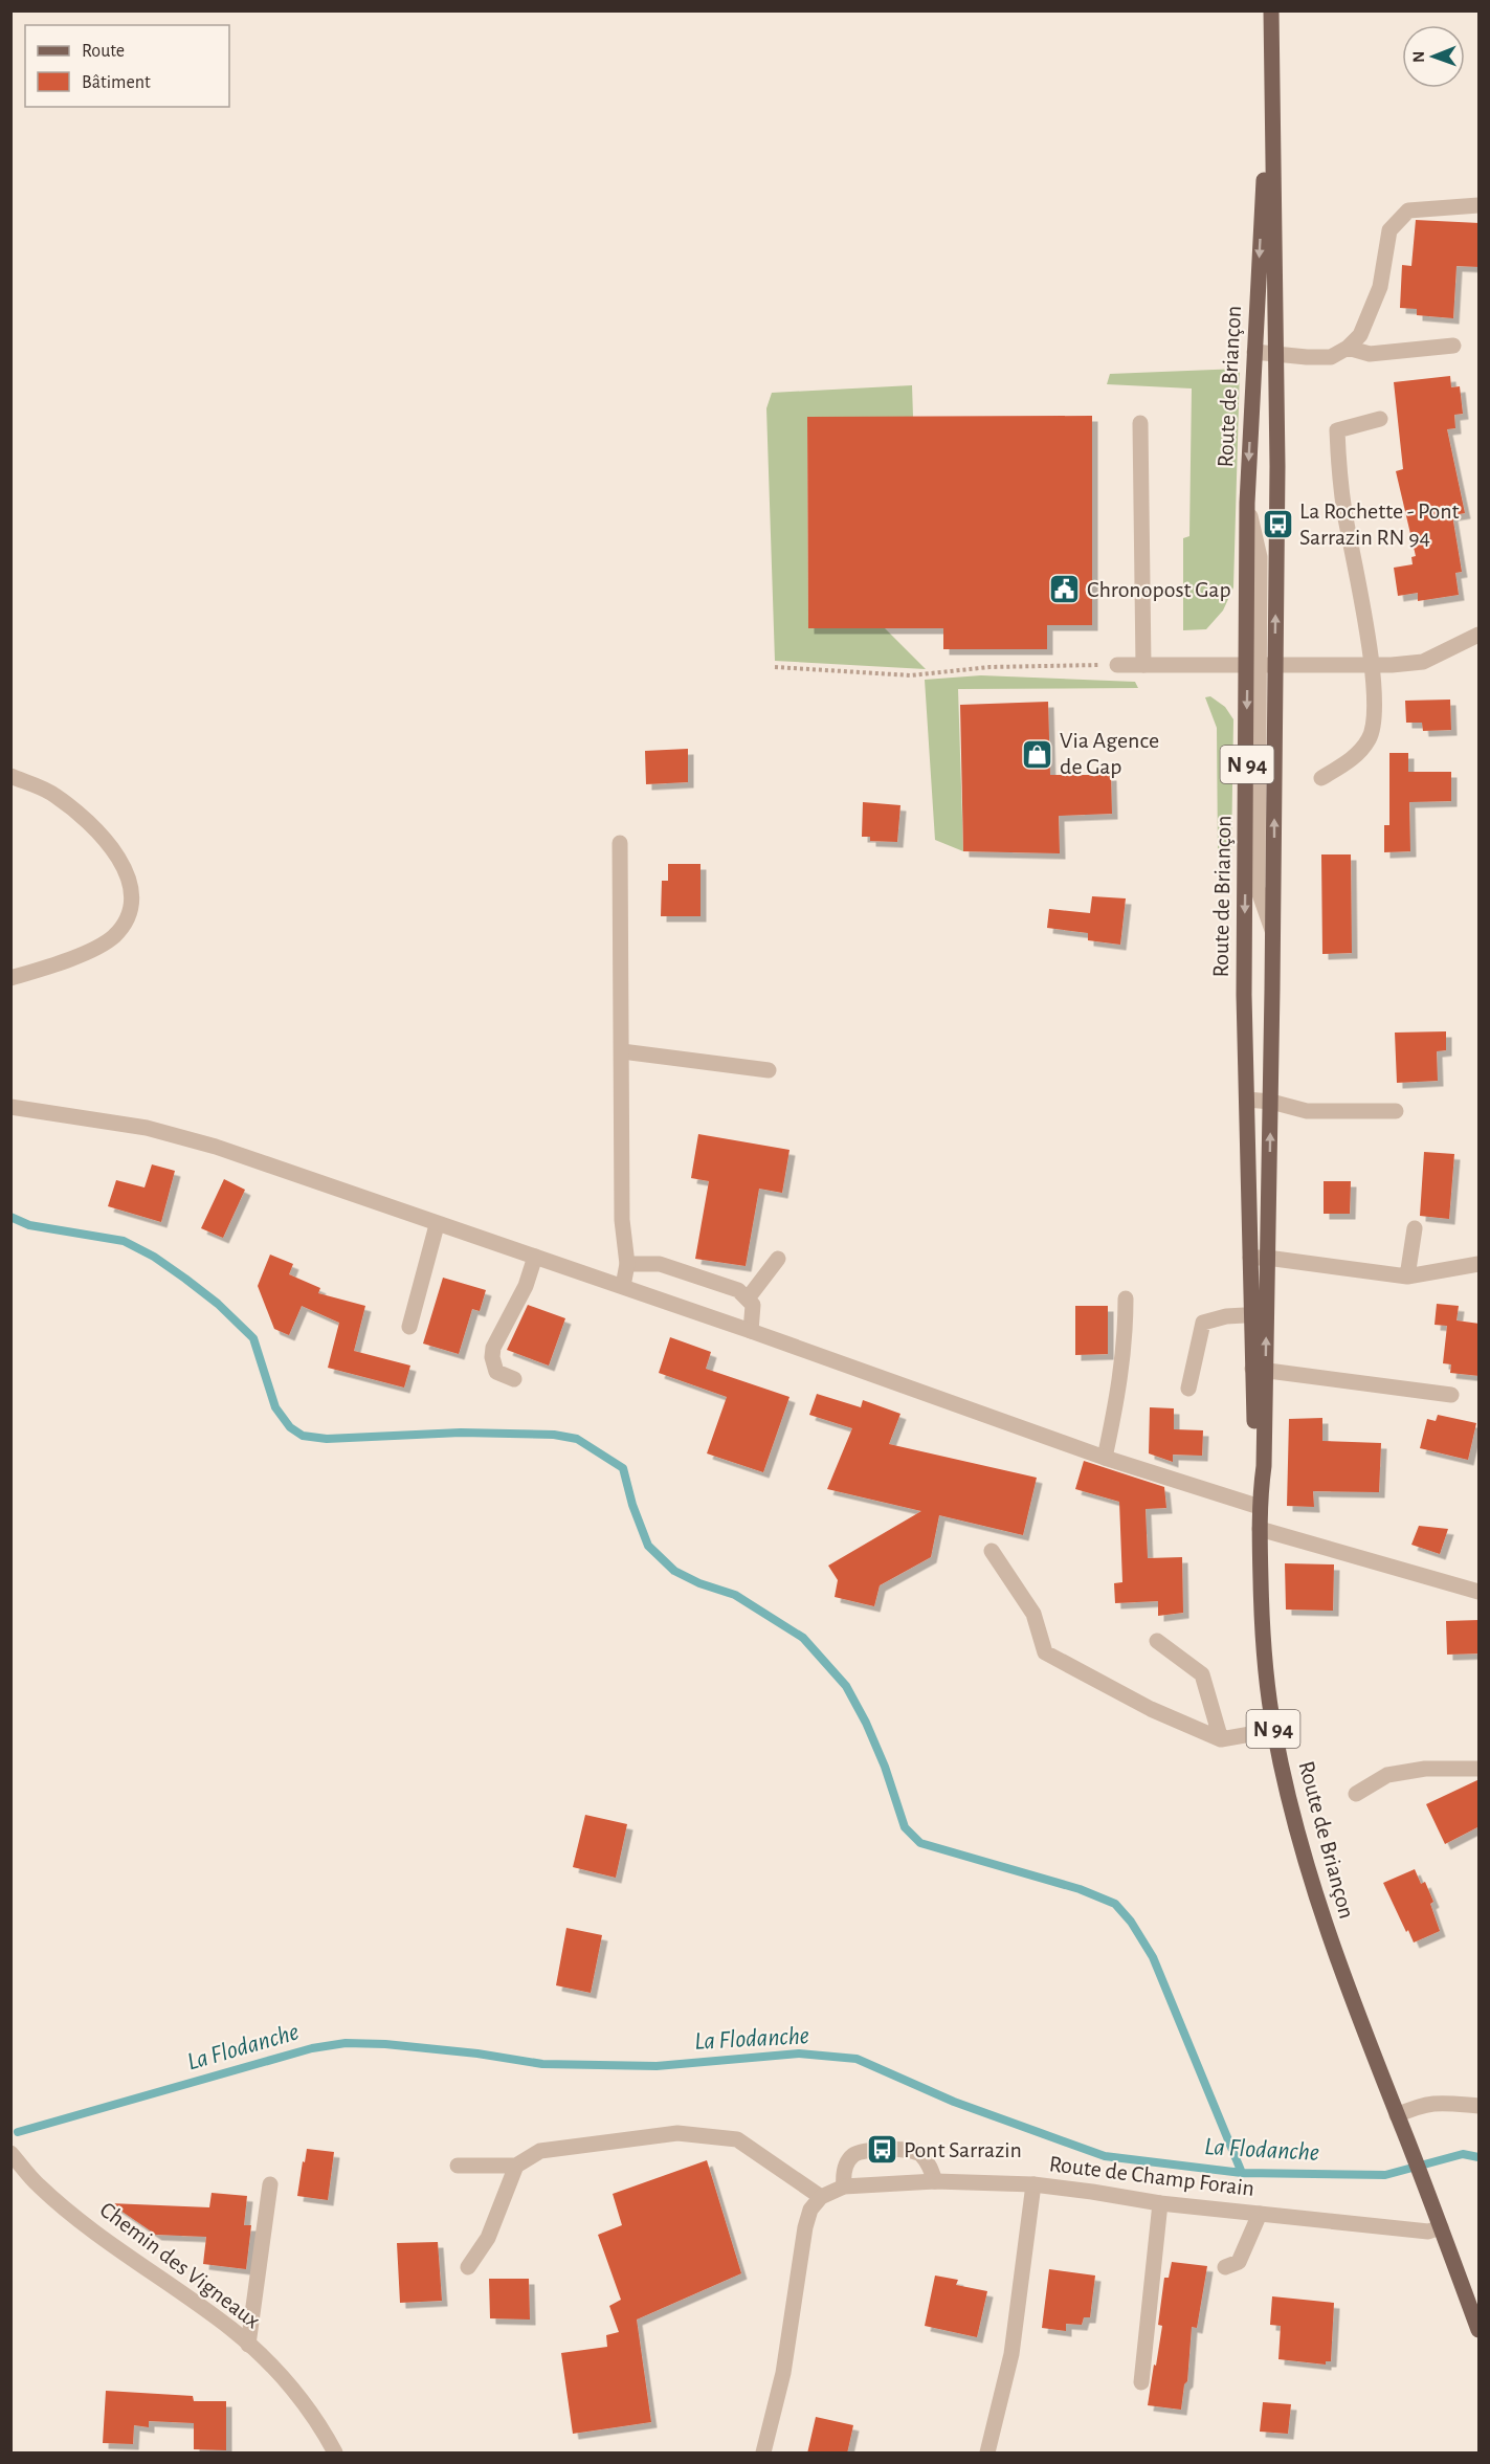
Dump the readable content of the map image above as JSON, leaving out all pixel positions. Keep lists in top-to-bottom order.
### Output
{
  "streets": {
    "main road": ["Route de Briançon", "N 94"],
    "street": ["Route de Champ Forain", "Chemin des Vigneaux"]
  },
  "crossings": [
    ["Route de Briançon", "N 94"],
    ["Route de Briançon", "Route de Champ Forain"],
    ["N 94", "Route de Champ Forain"]
  ],
  "water": ["La Flodanche"],
  "places": {
    "bus stop": ["La Rochette - Pont Sarrazin RN 94", "Pont Sarrazin"],
    "public building": ["Chronopost Gap"],
    "shop": ["Via Agence de Gap"]
  },
  "legend": ["Route", "Bâtiment"],
  "north": "left"
}
